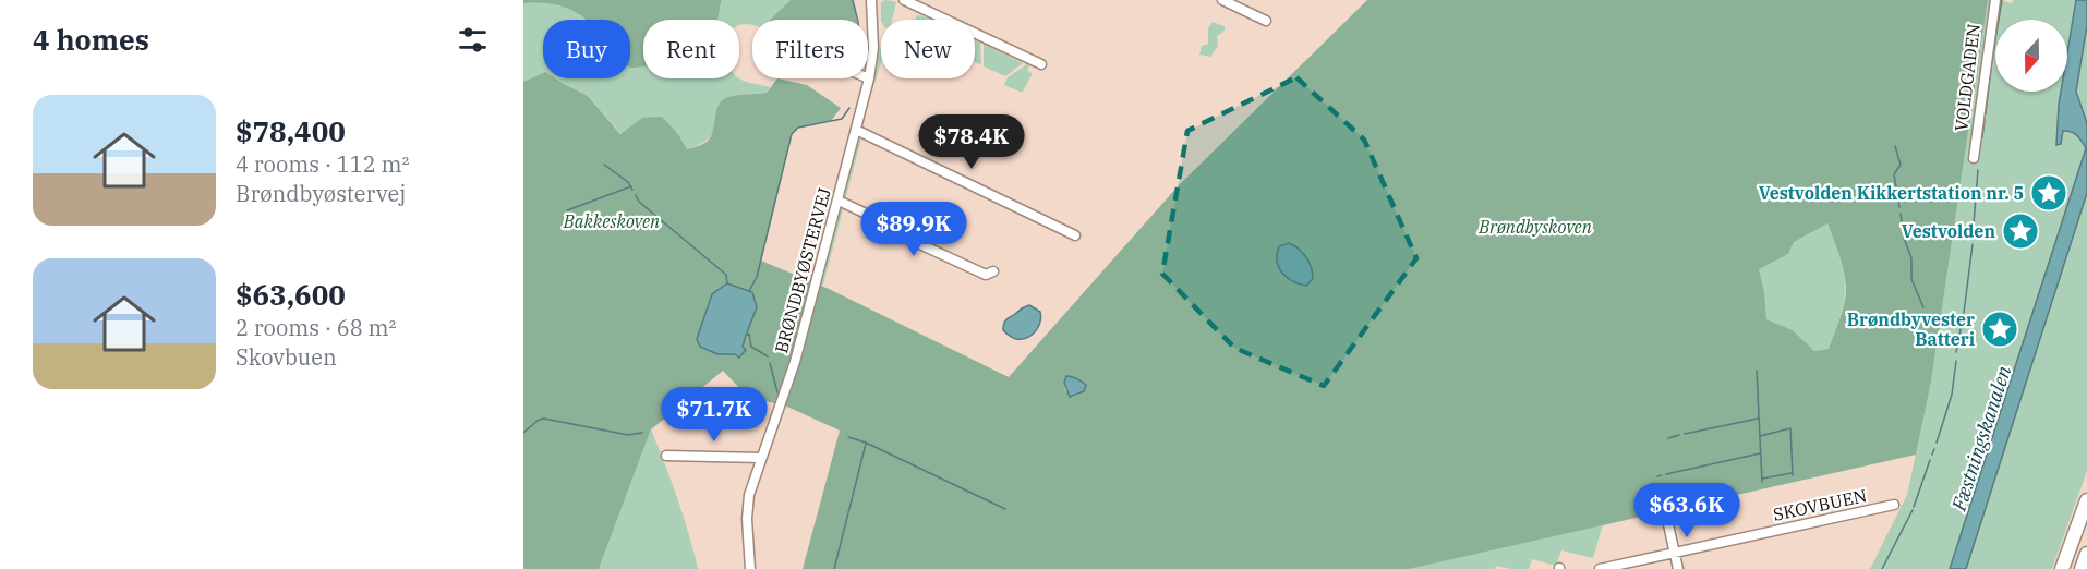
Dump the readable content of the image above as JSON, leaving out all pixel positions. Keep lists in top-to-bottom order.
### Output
{
  "streets": {
    "street": ["VOLDGADEN", "BRØNDBYØSTERVEJ", "SKOVBUEN"]
  },
  "water": ["Fæstningskanalen"],
  "parks": ["Bakkeskoven", "Brøndbyskoven"],
  "places": {
    "place": ["Vestvolden Kikkertstation nr. 5", "Vestvolden", "Brøndbyvester Batteri"]
  },
  "north": "bottom",
  "page": {
    "heading": "4 homes",
    "chip": [
      "Buy",
      "Rent",
      "Filters",
      "New"
    ],
    "list": [
      {
        "name": "$78,400",
        "note": "4 rooms · 112 m² · Brøndbyøstervej"
      },
      {
        "name": "$63,600",
        "note": "2 rooms · 68 m² · Skovbuen"
      }
    ],
    "price": [
      "$78.4K",
      "$89.9K",
      "$71.7K",
      "$63.6K"
    ]
  }
}
